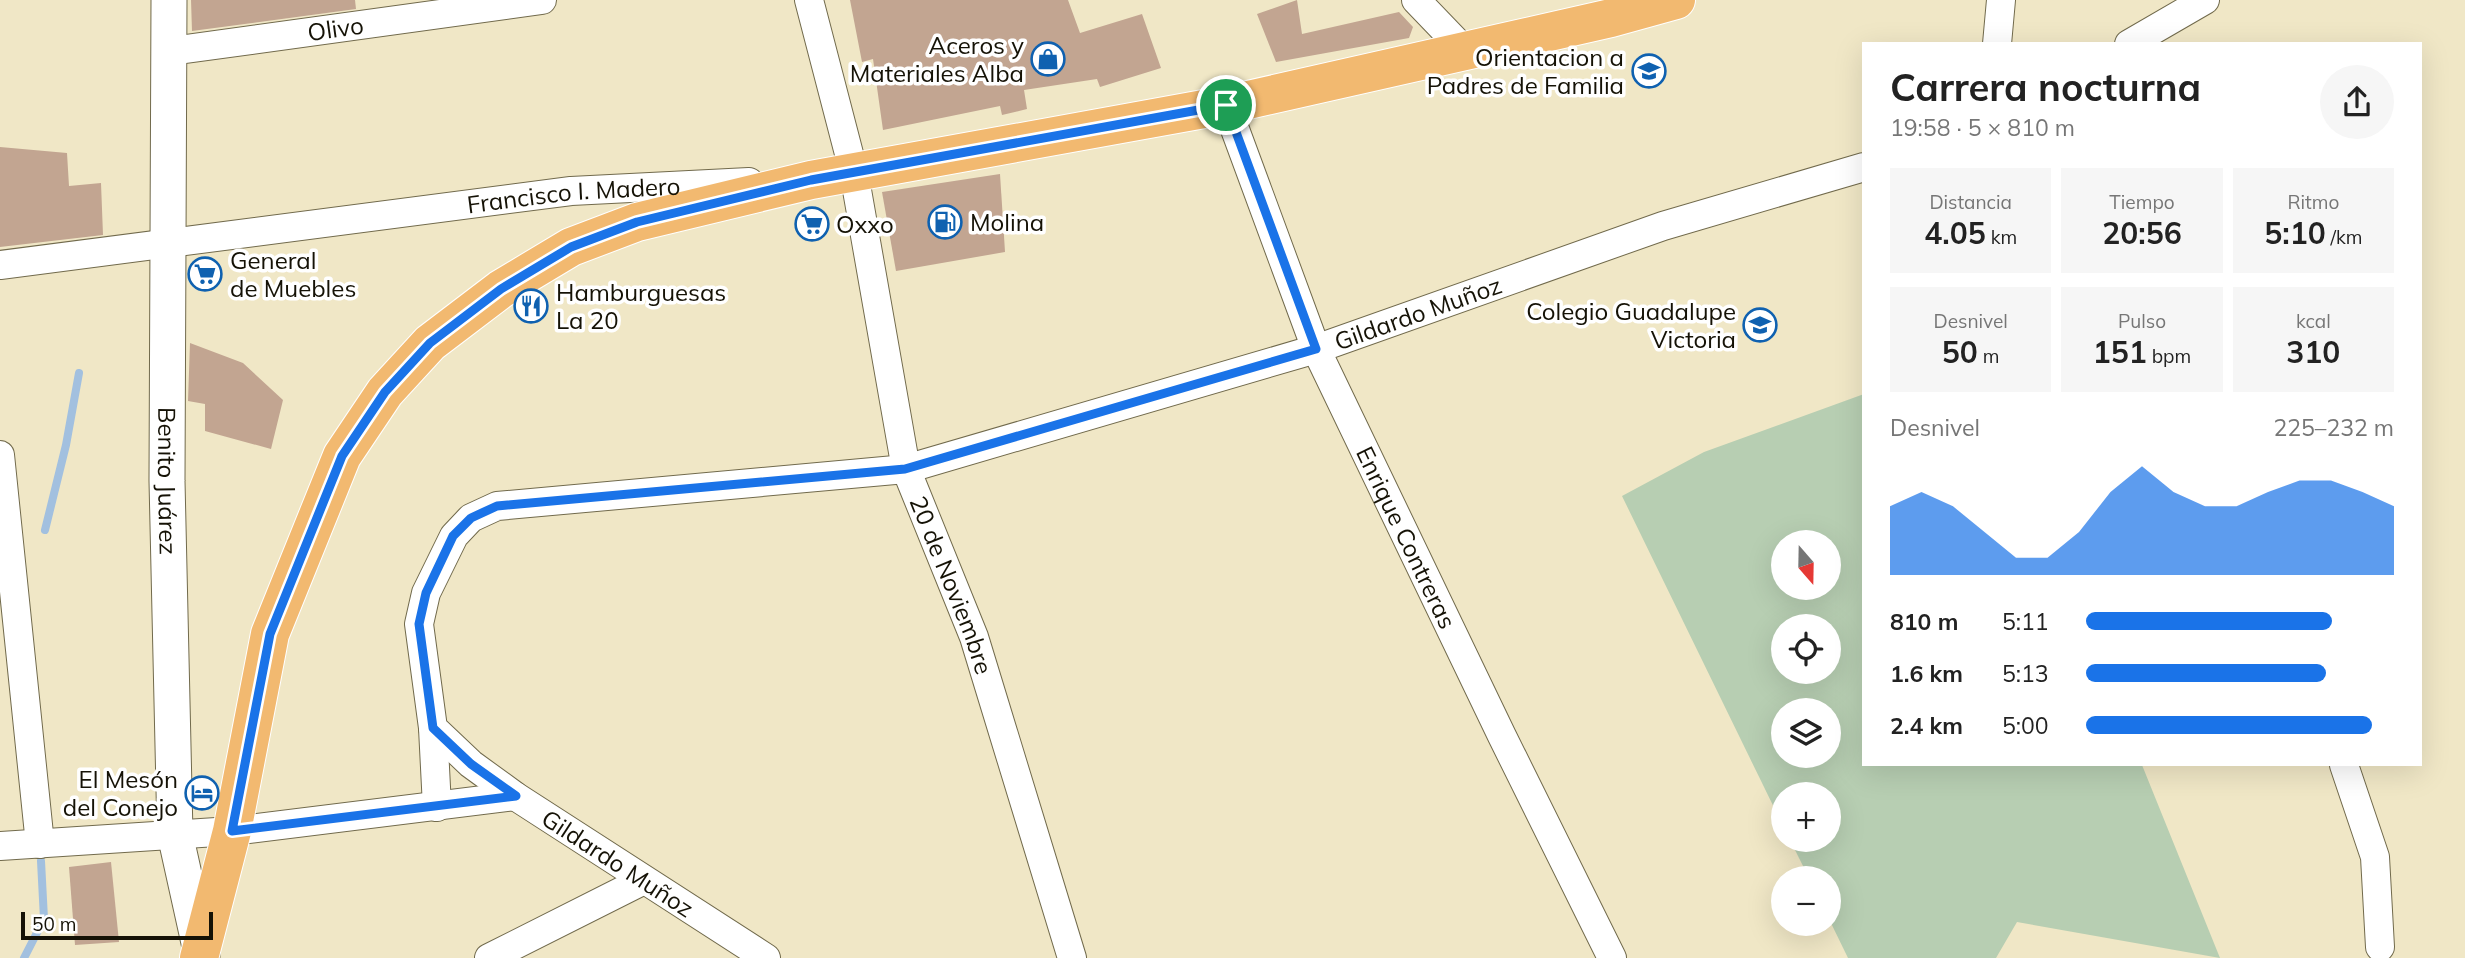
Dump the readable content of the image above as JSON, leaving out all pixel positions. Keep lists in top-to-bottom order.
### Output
{
  "streets": {
    "main road": ["Francisco I. Madero"],
    "street": [
      "Olivo",
      "Gildardo Muñoz",
      "Benito Juárez",
      "Enrique Contreras",
      "20 de Noviembre"
    ]
  },
  "crossings": [
    ["Olivo", "Benito Juárez"],
    ["Francisco I. Madero", "Benito Juárez"],
    ["Francisco I. Madero", "Enrique Contreras"],
    ["Francisco I. Madero", "20 de Noviembre"],
    ["Gildardo Muñoz", "Enrique Contreras"],
    ["Gildardo Muñoz", "20 de Noviembre"]
  ],
  "places": {
    "shop": ["Aceros y Materiales Alba"],
    "school or university": ["Orientacion a Padres de Familia", "Colegio Guadalupe Victoria"],
    "fuel station": ["Molina"],
    "supermarket": ["Oxxo", "General de Muebles"],
    "restaurant": ["Hamburguesas La 20"],
    "hotel": ["El Mesón del Conejo"]
  },
  "scale_bar": "50 m",
  "north": "bottom",
  "page": {
    "heading": ["Carrera nocturna", "19:58 · 5 × 810 m"],
    "stats": [
      ["Distancia", "4.05 km"],
      ["Tiempo", "20:56"],
      ["Ritmo", "5:10 /km"],
      ["Desnivel", "50 m"],
      ["Pulso", "151 bpm"],
      ["kcal", "310"]
    ],
    "chart": ["Desnivel", "225–232 m"],
    "map_buttons": ["+", "−"],
    "list": [
      {
        "name": "810 m",
        "note": "5:11"
      },
      {
        "name": "1.6 km",
        "note": "5:13"
      },
      {
        "name": "2.4 km",
        "note": "5:00"
      }
    ],
    "scale": "50 m"
  }
}
